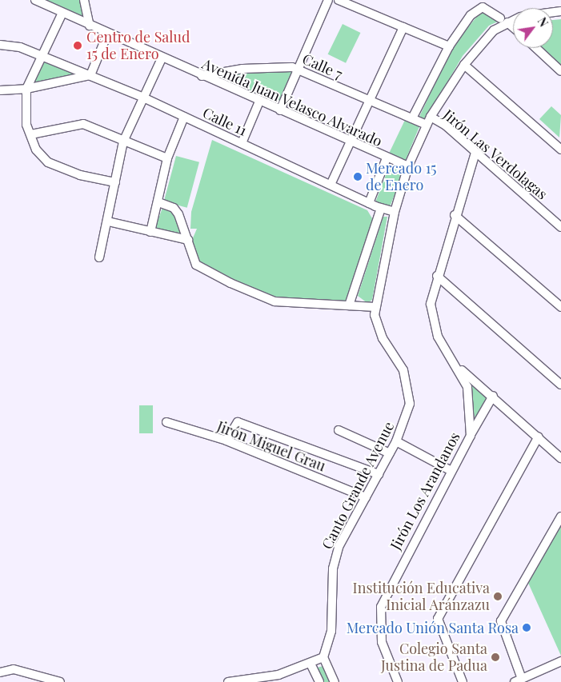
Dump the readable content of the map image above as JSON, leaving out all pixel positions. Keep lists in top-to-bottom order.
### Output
{
  "streets": {
    "street": [
      "Calle 7",
      "Avenida Juan Velasco Alvarado",
      "Calle 11",
      "Jirón Las Verdolagas",
      "Jirón Miguel Grau",
      "Canto Grande Avenue",
      "Jirón Los Arandanos"
    ]
  },
  "crossings": [
    ["Calle 7", "Avenida Juan Velasco Alvarado"],
    ["Calle 7", "Canto Grande Avenue"],
    ["Avenida Juan Velasco Alvarado", "Canto Grande Avenue"],
    ["Calle 11", "Canto Grande Avenue"],
    ["Jirón Las Verdolagas", "Canto Grande Avenue"],
    ["Jirón Las Verdolagas", "Jirón Los Arandanos"],
    ["Jirón Miguel Grau", "Canto Grande Avenue"]
  ],
  "places": [
    "Centro de Salud 15 de Enero",
    "Mercado 15 de Enero",
    "Institución Educativa Inicial Aránzazu",
    "Mercado Unión Santa Rosa",
    "Colegio Santa Justina de Padua"
  ],
  "north": "top right"
}
